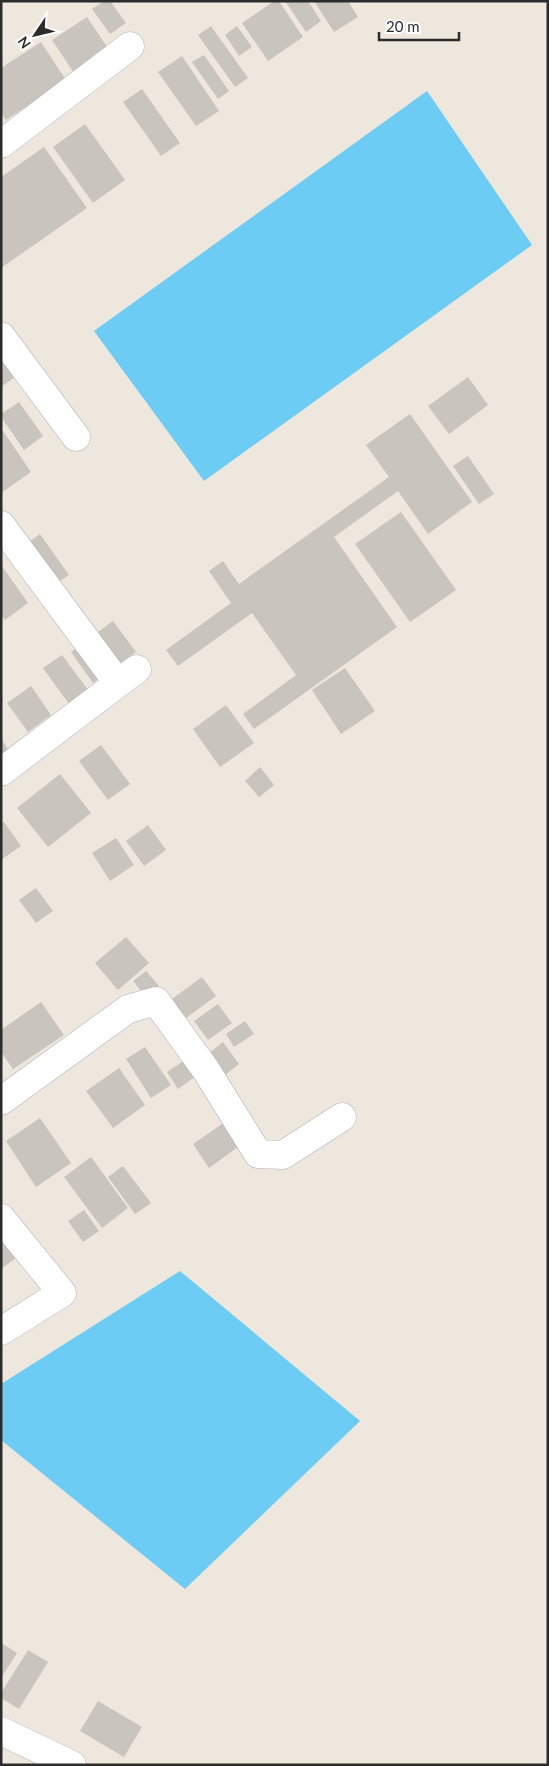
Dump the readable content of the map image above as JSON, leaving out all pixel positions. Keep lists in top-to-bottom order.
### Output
{
  "scale_bar": "20 m",
  "north": "bottom left"
}
